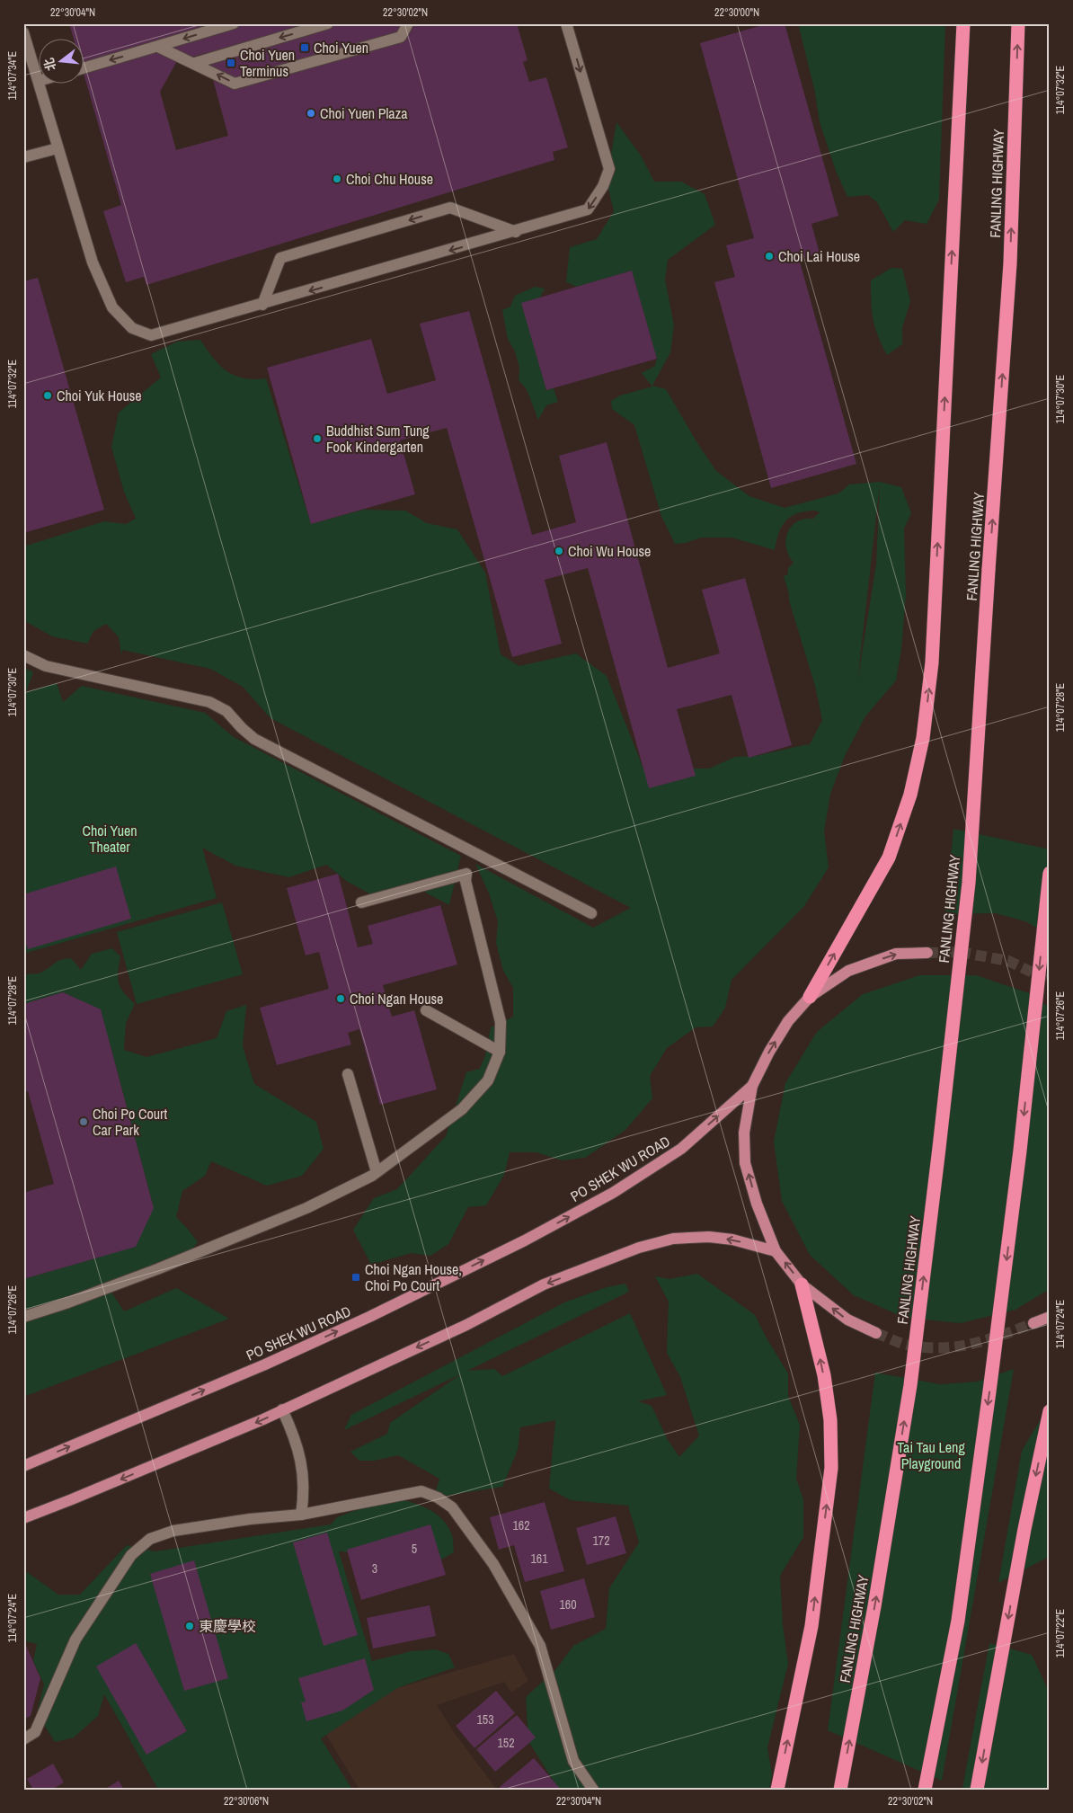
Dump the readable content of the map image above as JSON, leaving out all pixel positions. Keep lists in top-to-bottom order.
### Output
{
  "streets": {
    "highway": ["FANLING HIGHWAY"],
    "main road": ["PO SHEK WU ROAD"]
  },
  "parks": ["Choi Yuen Theater", "Tai Tau Leng Playground"],
  "places": {
    "transit": ["Choi Yuen", "Choi Yuen Terminus", "Choi Ngan House, Choi Po Court"],
    "other": [
      "Choi Yuen Plaza",
      "Choi Chu House",
      "Choi Lai House",
      "Choi Yuk House",
      "Buddhist Sum Tung Fook Kindergarten",
      "Choi Wu House",
      "Choi Ngan House",
      "Choi Po Court Car Park",
      "東慶學校"
    ]
  },
  "house_numbers": [
    "162",
    "172",
    "5",
    "161",
    "3",
    "160",
    "153",
    "152"
  ],
  "north": "left",
  "coordinates": [
    "22°30'04\"N",
    "22°30'02\"N",
    "22°30'00\"N",
    "114°07'34\"E",
    "114°07'32\"E",
    "114°07'30\"E",
    "114°07'28\"E",
    "114°07'26\"E",
    "114°07'24\"E",
    "114°07'22\"E",
    "22°30'06\"N"
  ]
}
